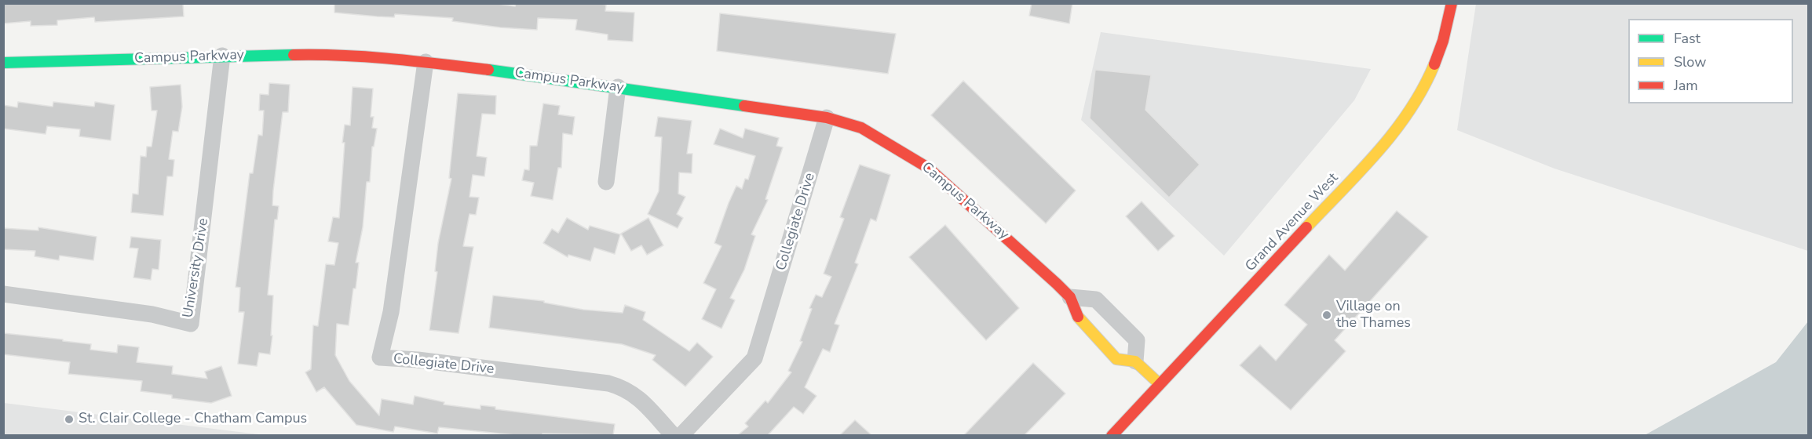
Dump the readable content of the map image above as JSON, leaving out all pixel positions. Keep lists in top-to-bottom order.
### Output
{
  "streets": {
    "street": [
      "Campus Parkway",
      "Collegiate Drive",
      "Grand Avenue West",
      "University Drive"
    ]
  },
  "crossings": [
    ["Campus Parkway", "Collegiate Drive"],
    ["Campus Parkway", "Grand Avenue West"],
    ["Campus Parkway", "University Drive"]
  ],
  "places": ["Village on the Thames", "St. Clair College - Chatham Campus"],
  "legend": ["Fast", "Slow", "Jam"]
}
